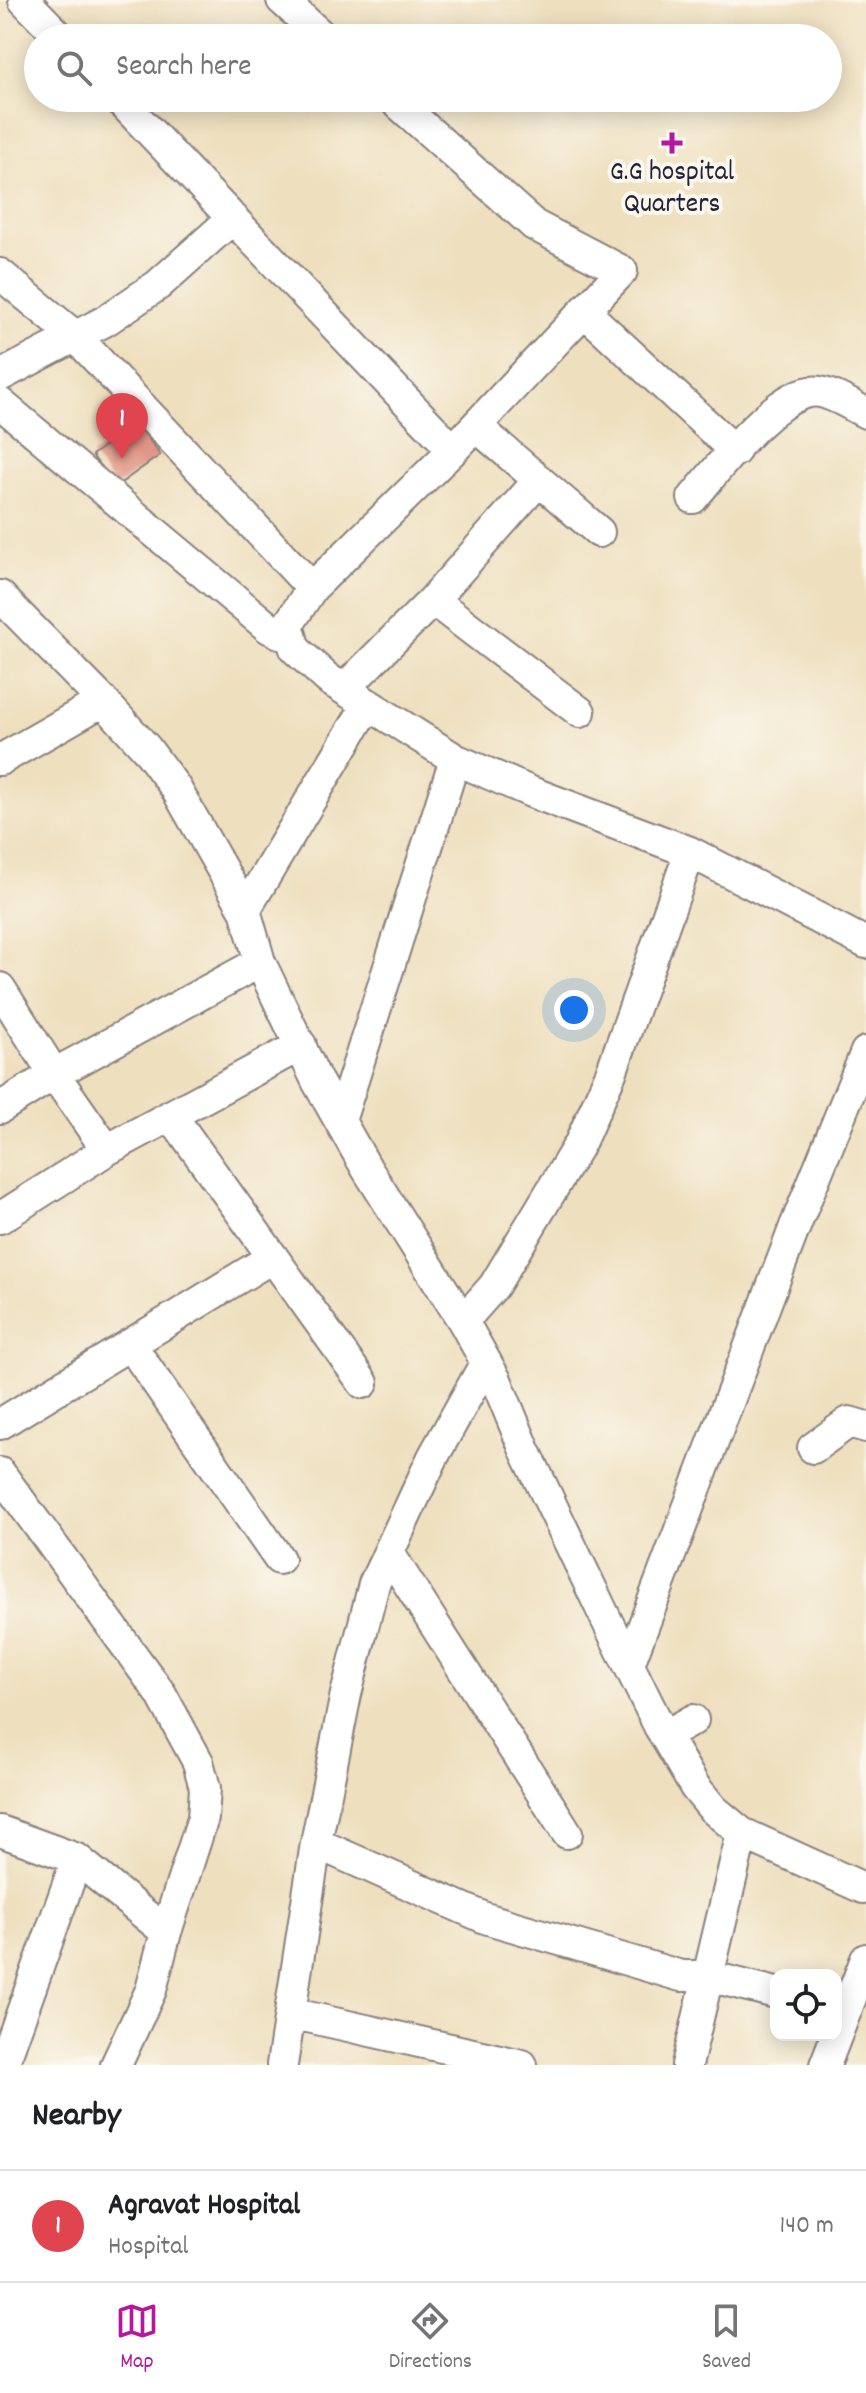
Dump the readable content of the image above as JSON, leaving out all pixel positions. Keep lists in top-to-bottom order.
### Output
{
  "places": {
    "health": ["G.G hospital Quarters"]
  },
  "page": {
    "search": "Search here",
    "pins": "1",
    "heading": "Nearby",
    "list": [
      {
        "mark": "1",
        "name": "Agravat Hospital",
        "note": "Hospital",
        "value": "140 m"
      }
    ],
    "nav": ["Map", "Directions", "Saved"]
  }
}
